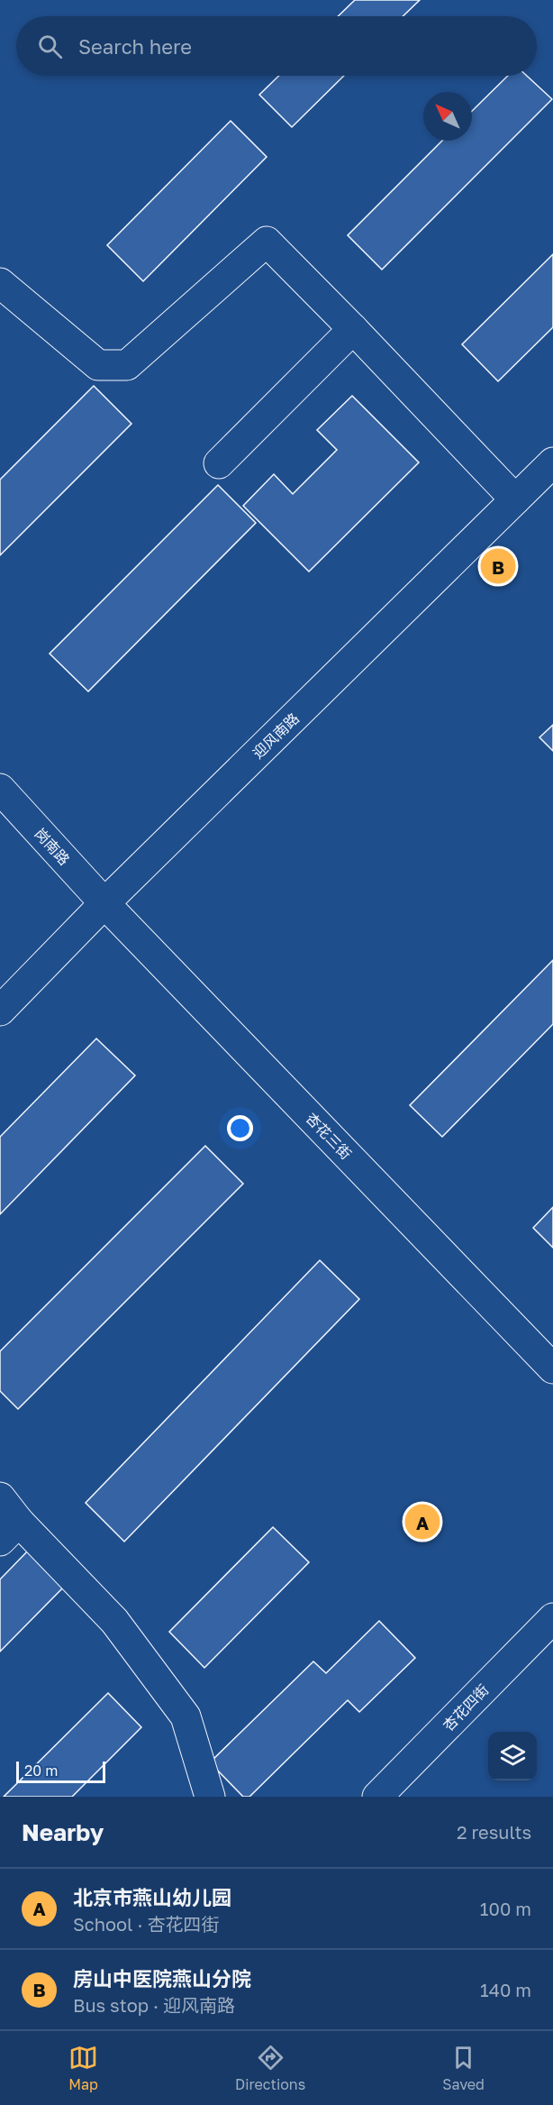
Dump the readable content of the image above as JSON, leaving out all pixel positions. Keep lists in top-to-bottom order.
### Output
{
  "streets": {
    "street": [
      "迎风南路",
      "岗南路",
      "杏花三街",
      "杏花四街"
    ]
  },
  "crossings": [
    ["迎风南路", "岗南路"],
    ["迎风南路", "杏花三街"],
    ["岗南路", "杏花三街"]
  ],
  "scale_bar": "20 m",
  "north": "top left",
  "page": {
    "search": "Search here",
    "pins": ["B", "A"],
    "scale": "20 m",
    "heading": ["Nearby", "2 results"],
    "list": [
      {
        "mark": "A",
        "name": "北京市燕山幼儿园",
        "note": "School · 杏花四街",
        "value": "100 m"
      },
      {
        "mark": "B",
        "name": "房山中医院燕山分院",
        "note": "Bus stop · 迎风南路",
        "value": "140 m"
      }
    ],
    "nav": ["Map", "Directions", "Saved"]
  }
}
